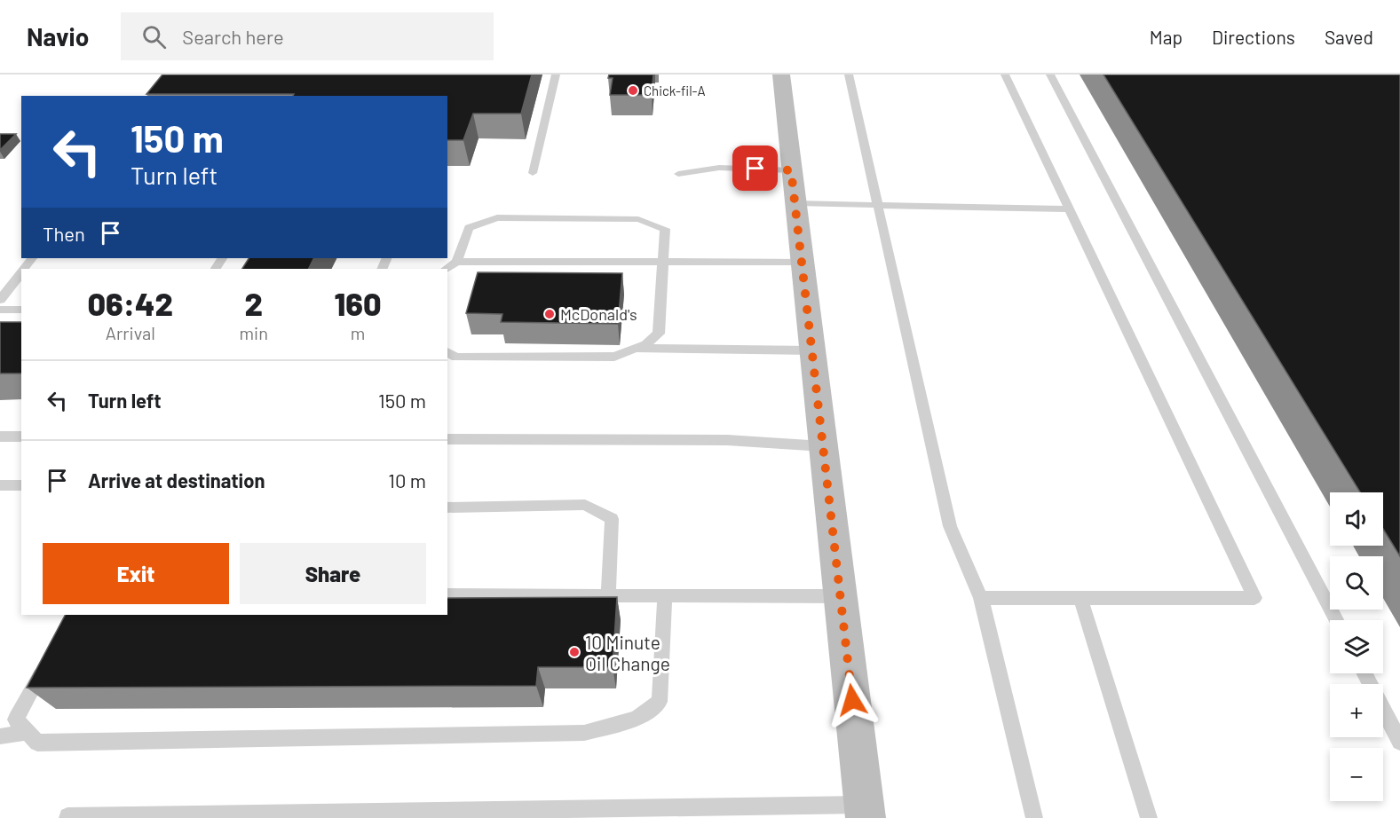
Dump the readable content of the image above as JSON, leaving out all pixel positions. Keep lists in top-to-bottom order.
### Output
{
  "places": ["Chick-fil-A", "McDonald's", "10 Minute Oil Change"],
  "page": {
    "header": "Navio",
    "search": "Search here",
    "nav": ["Map", "Directions", "Saved"],
    "turn": ["150 m", "Turn left"],
    "then": "Then",
    "eta": [
      "06:42",
      "Arrival",
      "2",
      "min",
      "160",
      "m"
    ],
    "list": [
      {
        "name": "Turn left",
        "value": "150 m"
      },
      {
        "name": "Arrive at destination",
        "value": "10 m"
      }
    ],
    "map_buttons": ["+", "−"],
    "buttons": ["Exit", "Share"]
  }
}
